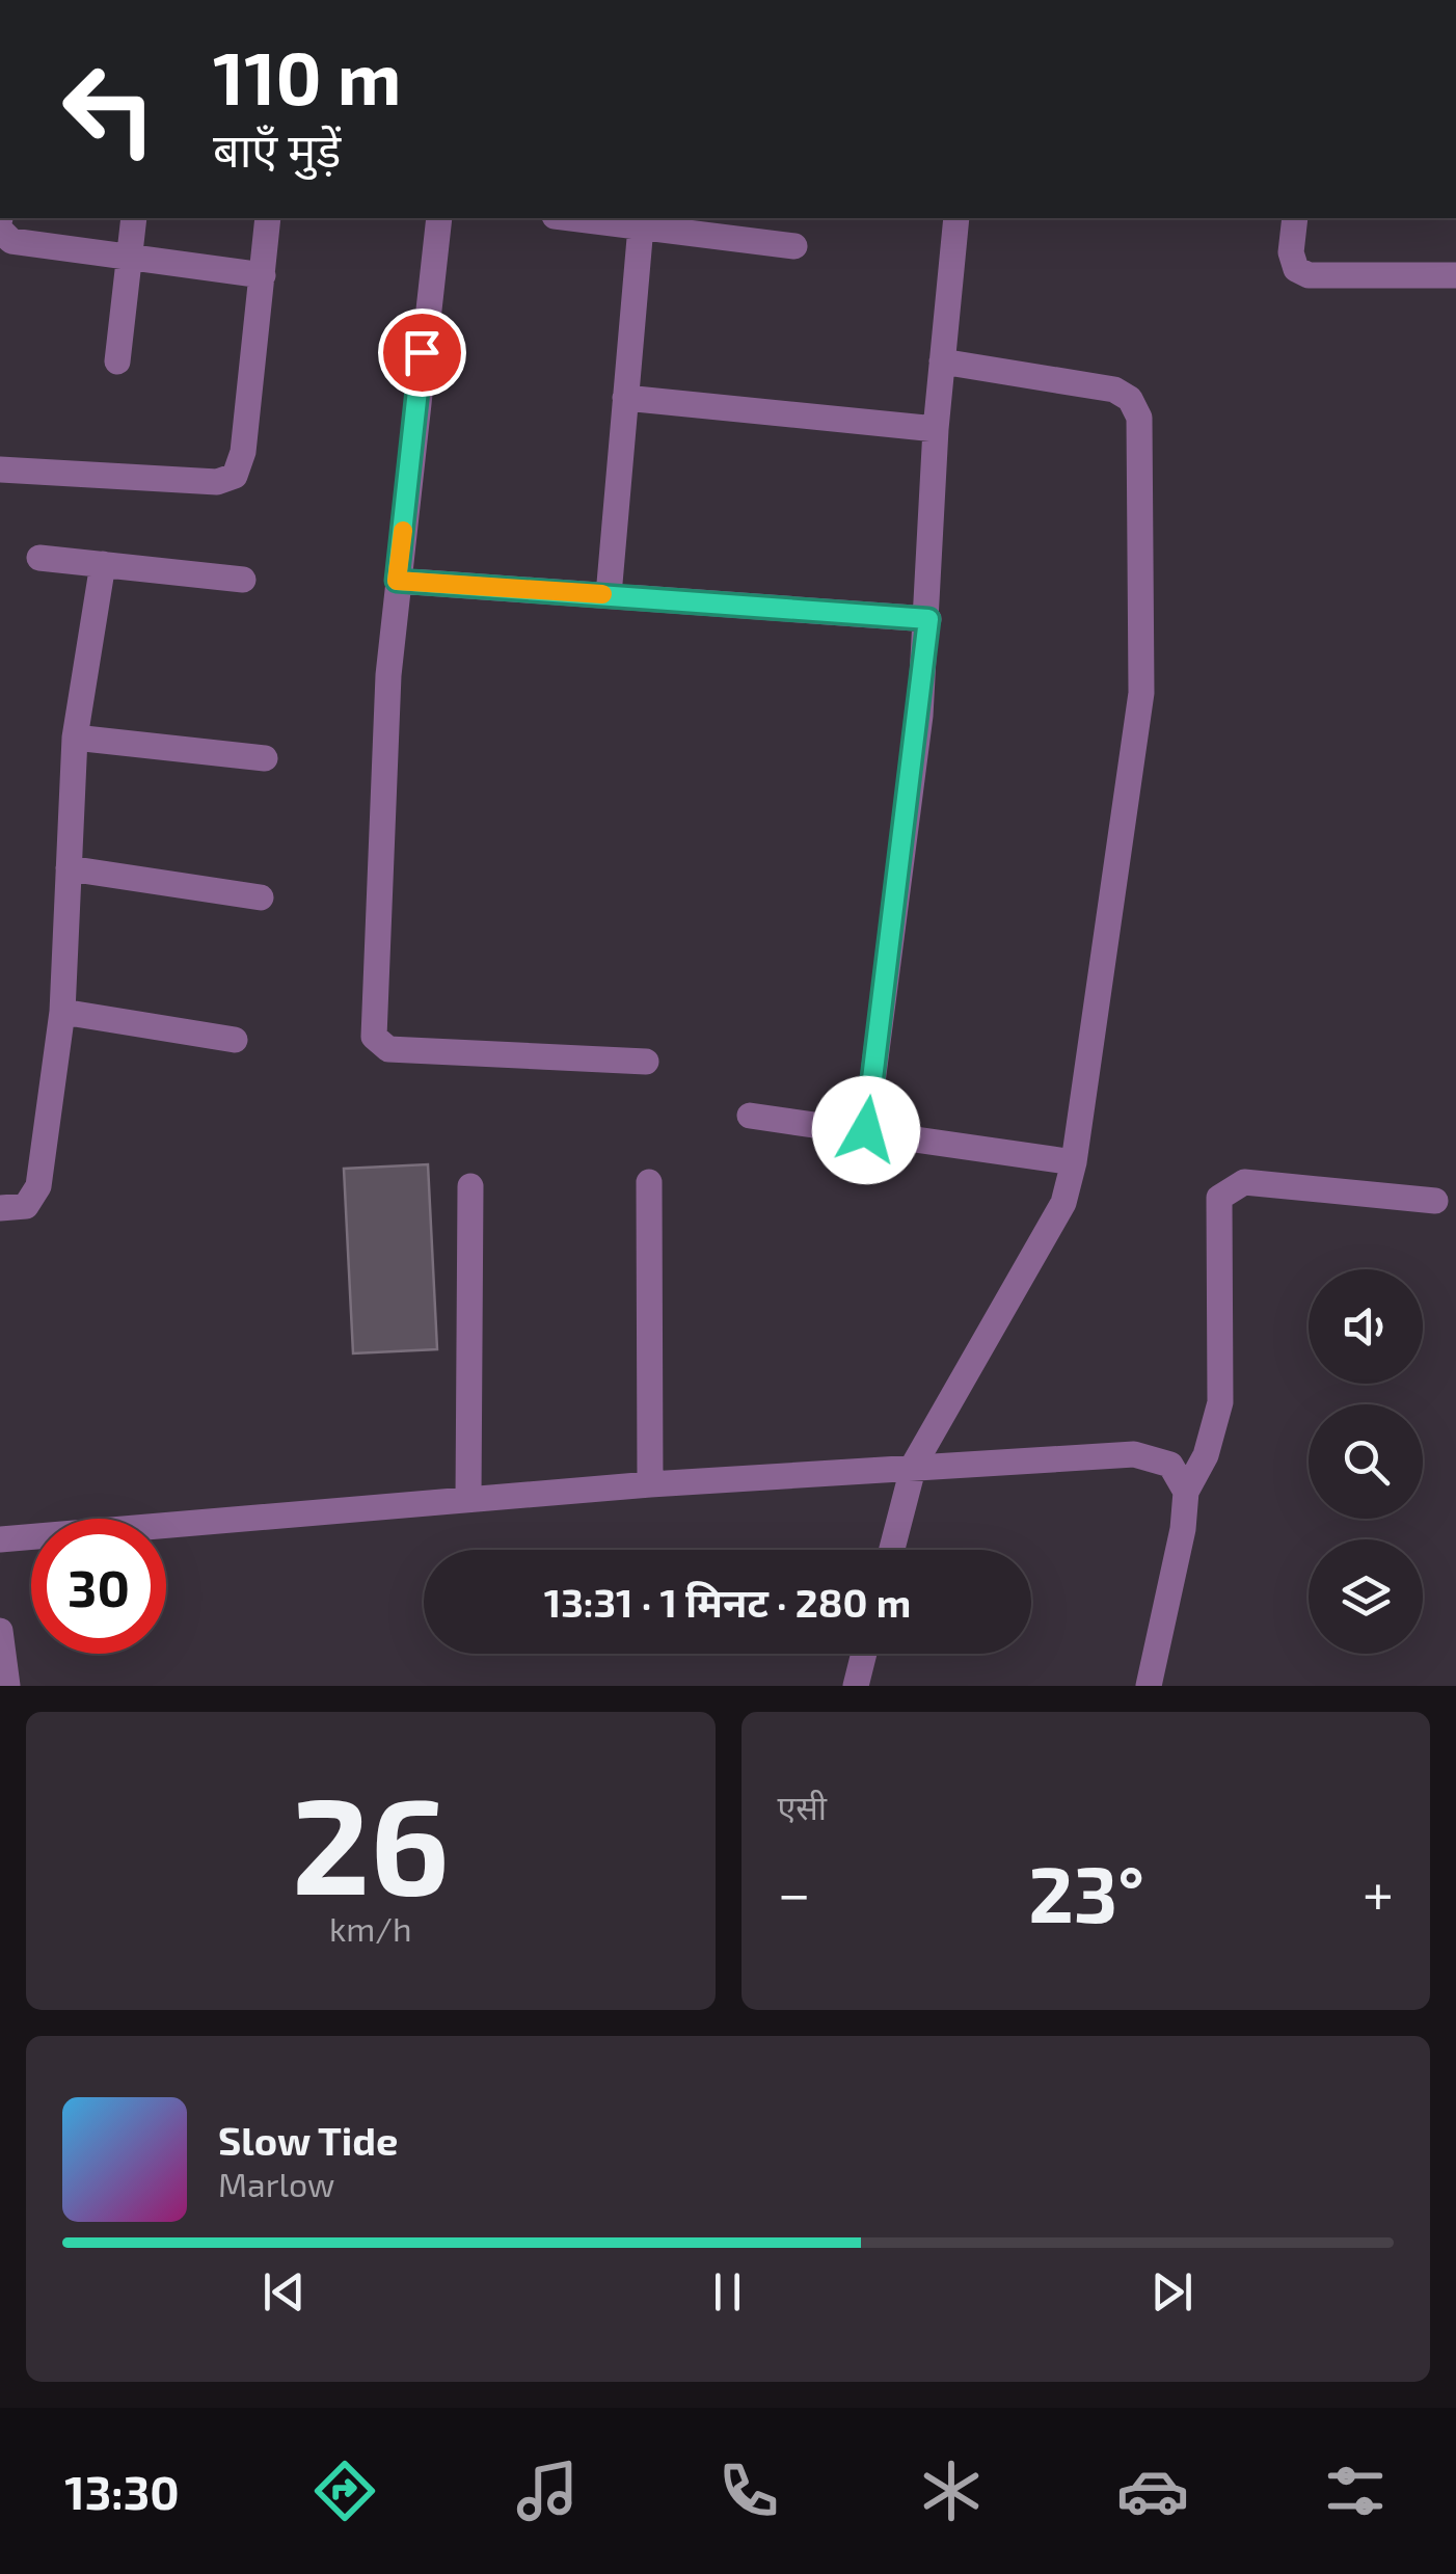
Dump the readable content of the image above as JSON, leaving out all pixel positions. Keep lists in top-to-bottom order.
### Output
{
  "page": {
    "turn": ["110 m", "बाएँ मुड़ें"],
    "limit": "30",
    "trip": "13:31 · 1 मिनट · 280 m",
    "tile": [
      ["26", "km/h"],
      "एसी"
    ],
    "heat": ["−", "23°", "+"],
    "song": ["Slow Tide", "Marlow"],
    "tabs": "13:30"
  }
}
